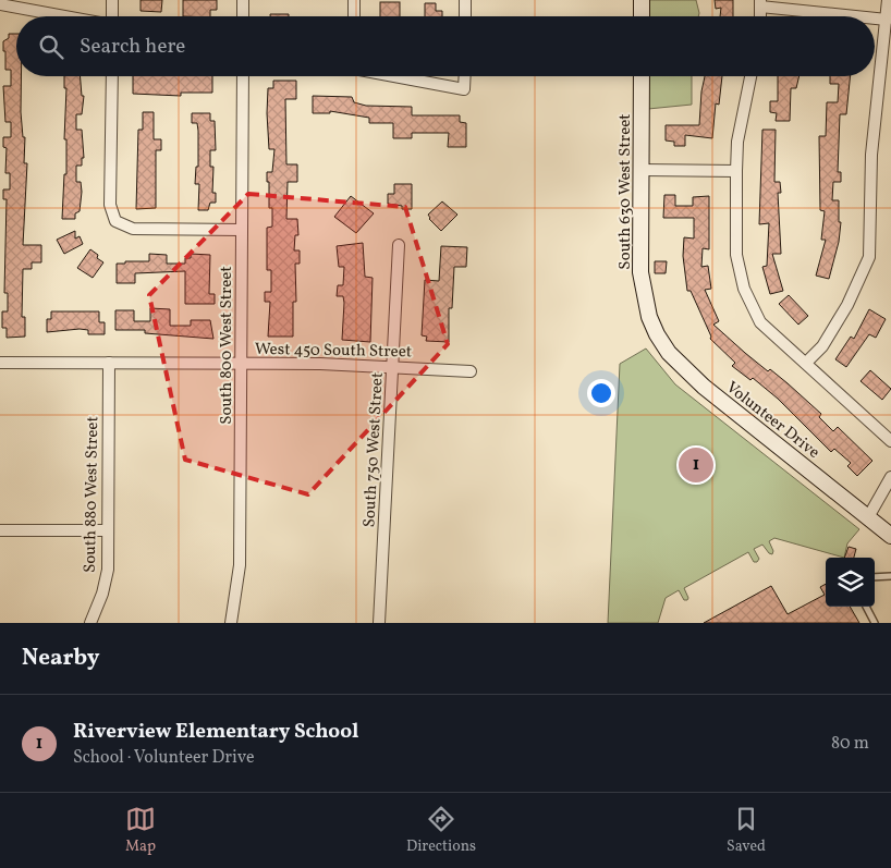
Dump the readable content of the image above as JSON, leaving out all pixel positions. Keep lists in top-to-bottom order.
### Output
{
  "streets": {
    "street": [
      "South 630 West Street",
      "South 800 West Street",
      "West 450 South Street",
      "Volunteer Drive",
      "South 750 West Street",
      "South 880 West Street"
    ]
  },
  "crossings": [
    ["South 630 West Street", "Volunteer Drive"],
    ["South 800 West Street", "West 450 South Street"],
    ["West 450 South Street", "South 750 West Street"],
    ["West 450 South Street", "South 880 West Street"]
  ],
  "page": {
    "search": "Search here",
    "pins": "1",
    "heading": "Nearby",
    "list": [
      {
        "mark": "1",
        "name": "Riverview Elementary School",
        "note": "School · Volunteer Drive",
        "value": "80 m"
      }
    ],
    "nav": ["Map", "Directions", "Saved"]
  }
}
